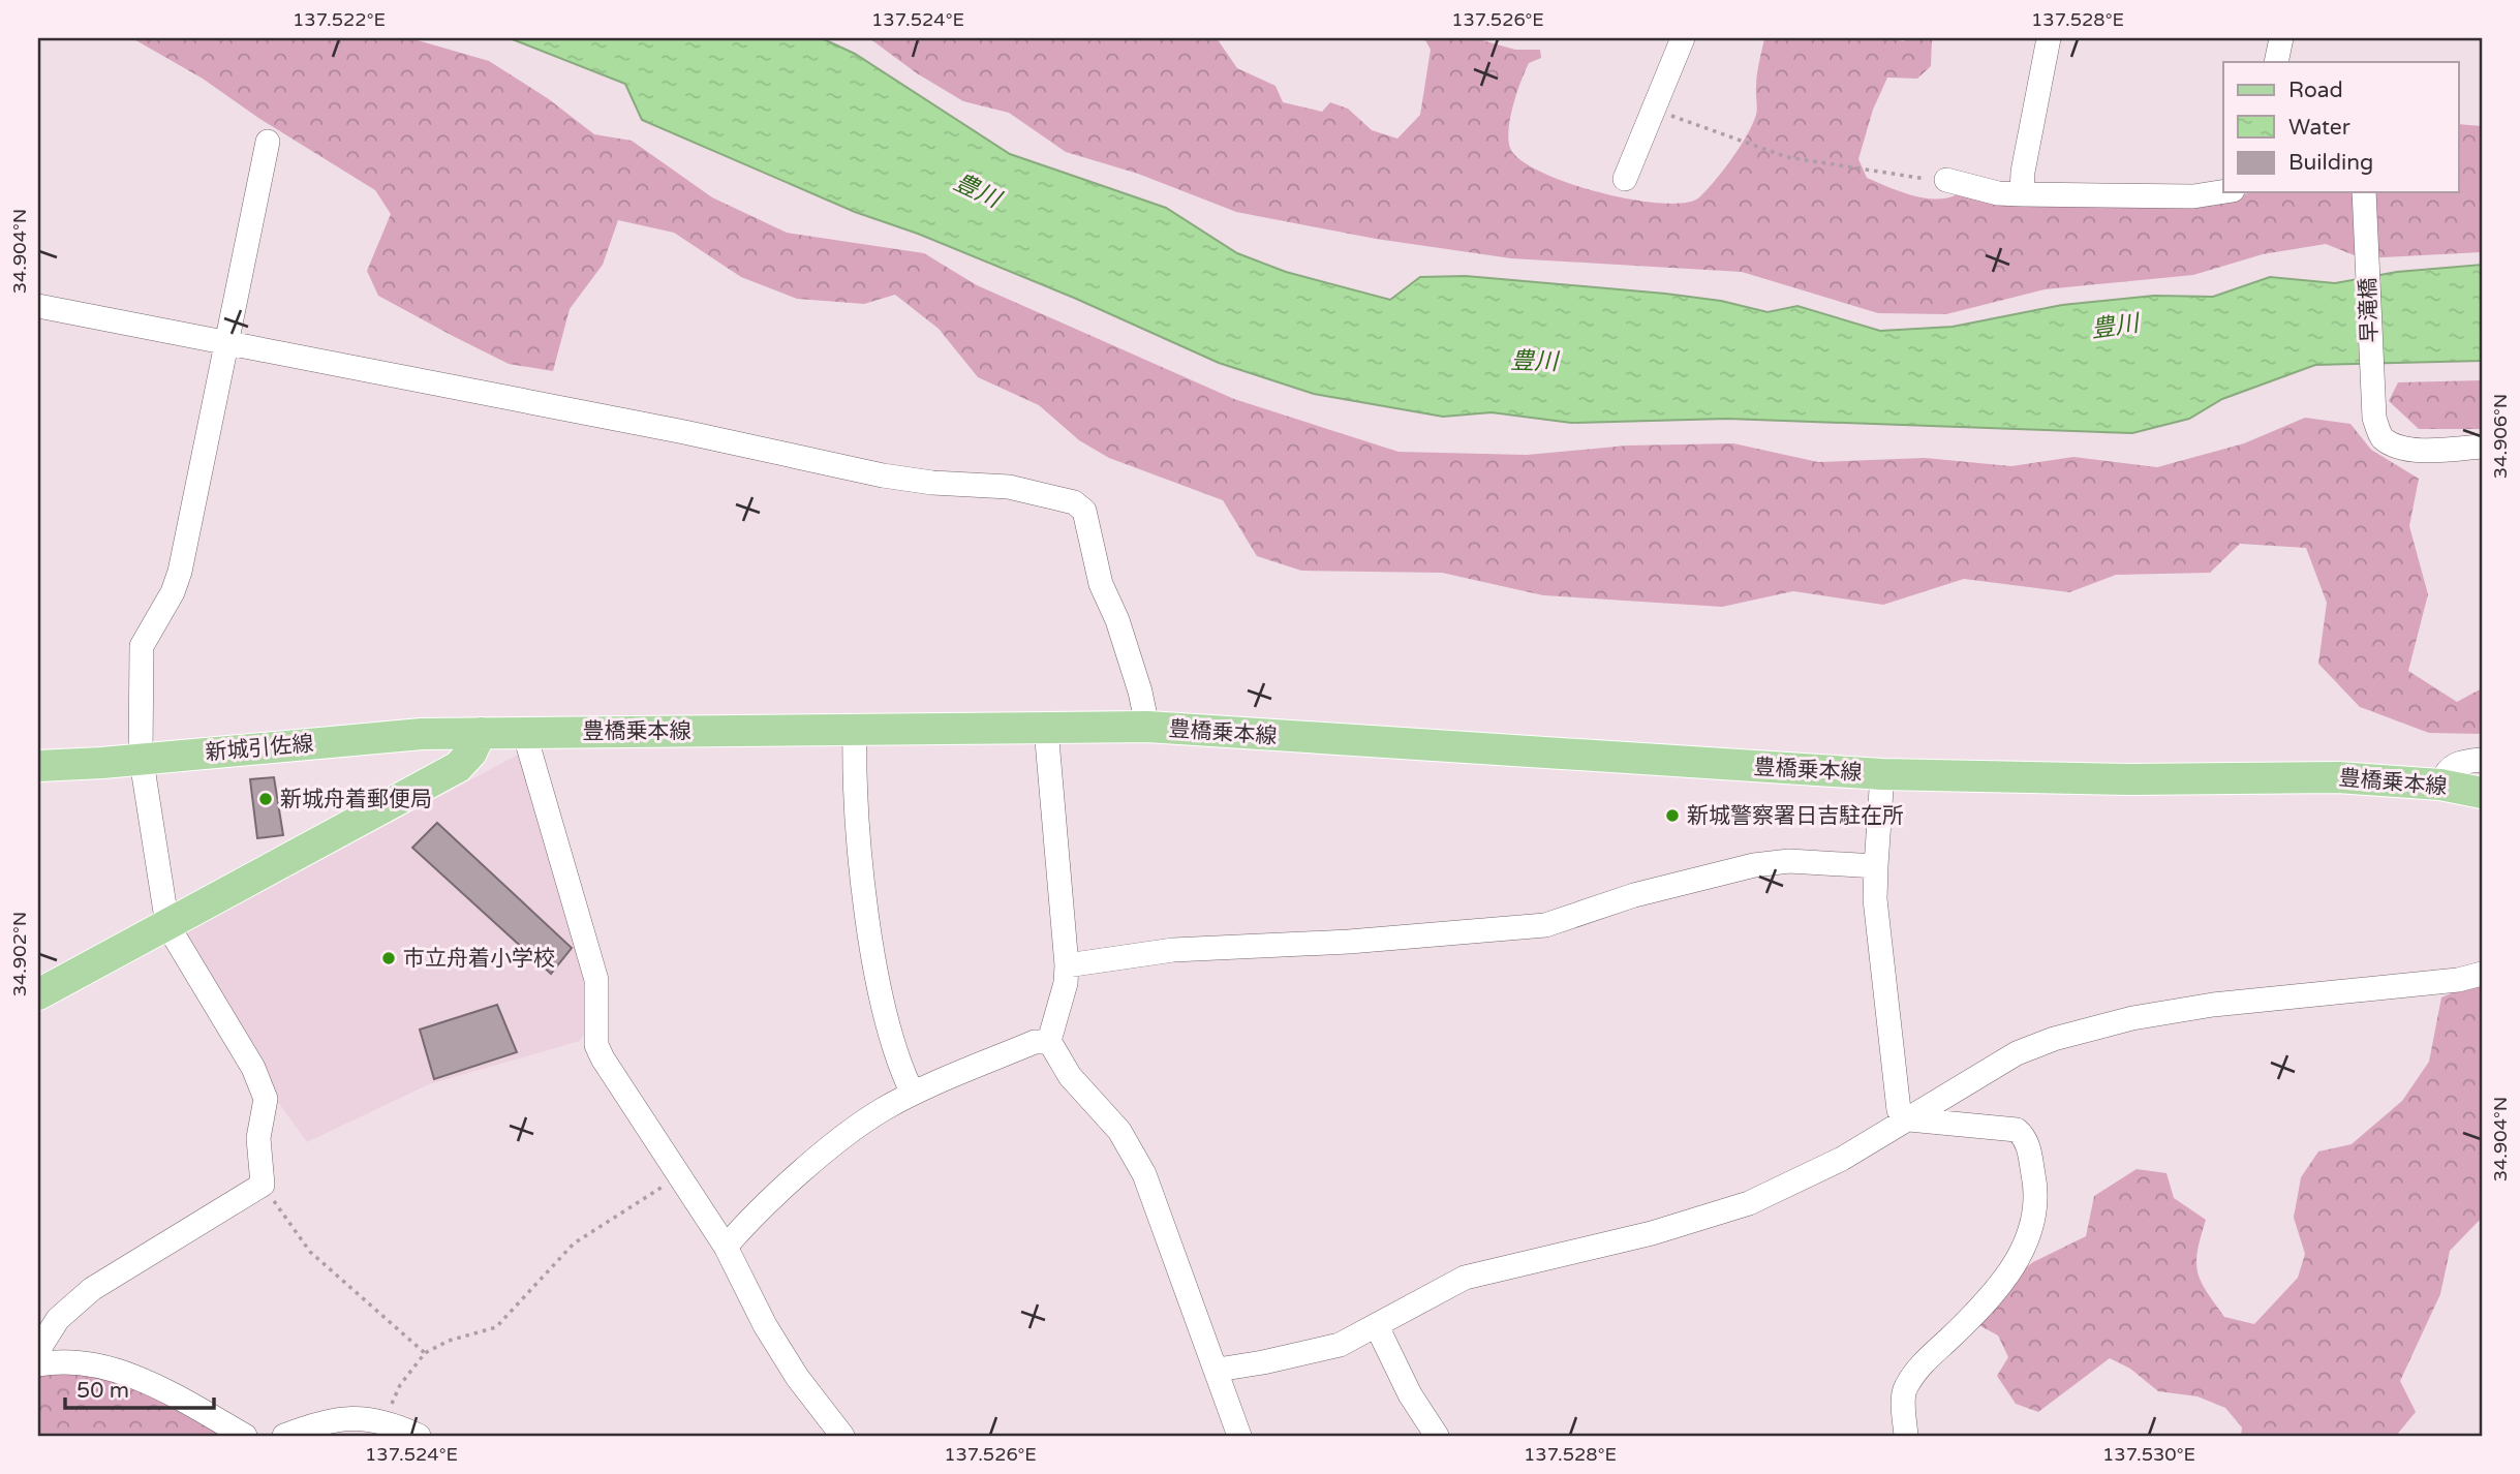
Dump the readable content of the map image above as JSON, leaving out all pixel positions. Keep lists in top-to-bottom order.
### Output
{
  "streets": {
    "main road": ["豊橋乗本線", "新城引佐線"],
    "street": ["早滝橋"]
  },
  "crossings": [
    ["豊橋乗本線", "新城引佐線"]
  ],
  "water": ["豊川"],
  "places": ["新城舟着郵便局", "新城警察署日吉駐在所", "市立舟着小学校"],
  "legend": ["Road", "Water", "Building"],
  "scale_bar": "50 m",
  "coordinates": [
    "137.522°E",
    "137.524°E",
    "137.526°E",
    "137.528°E",
    "34.904°N",
    "34.906°N",
    "34.902°N",
    "137.530°E"
  ]
}
